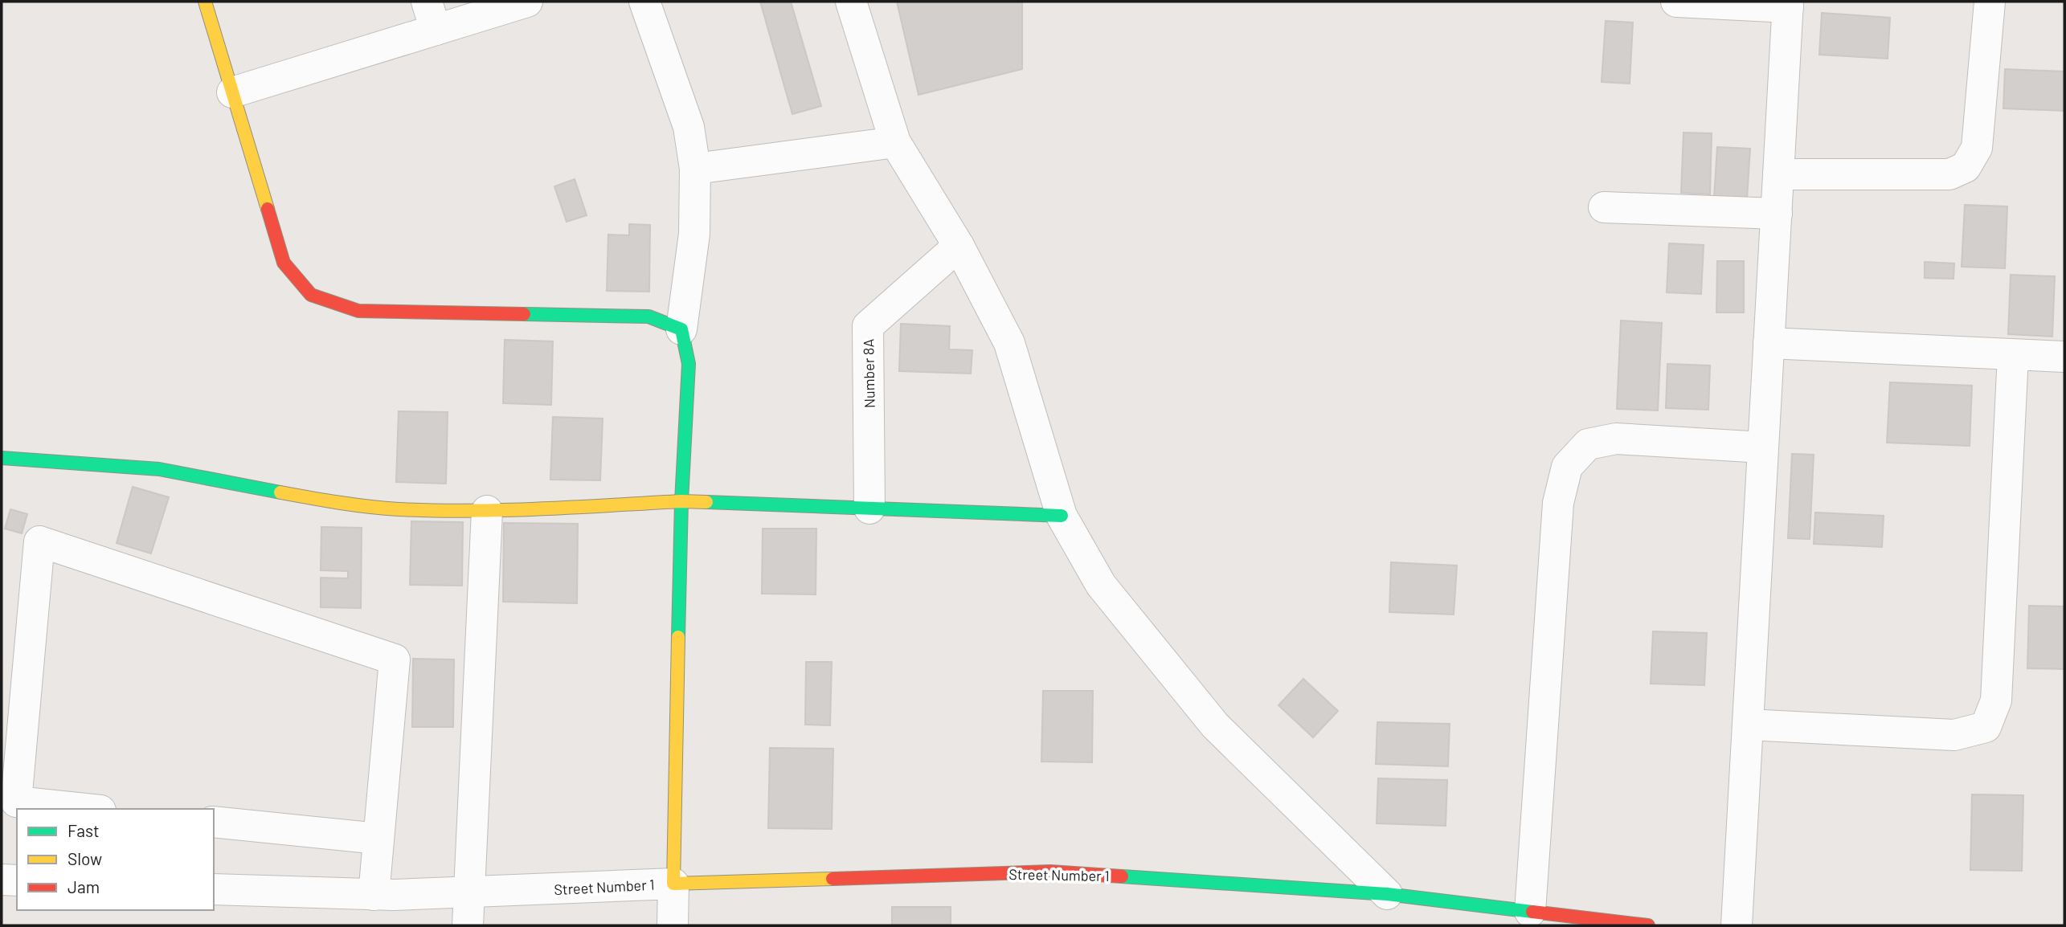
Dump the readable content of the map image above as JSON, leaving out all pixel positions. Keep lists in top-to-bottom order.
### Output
{
  "streets": {
    "street": ["Number 8A", "Street Number 1"]
  },
  "legend": ["Fast", "Slow", "Jam"]
}
